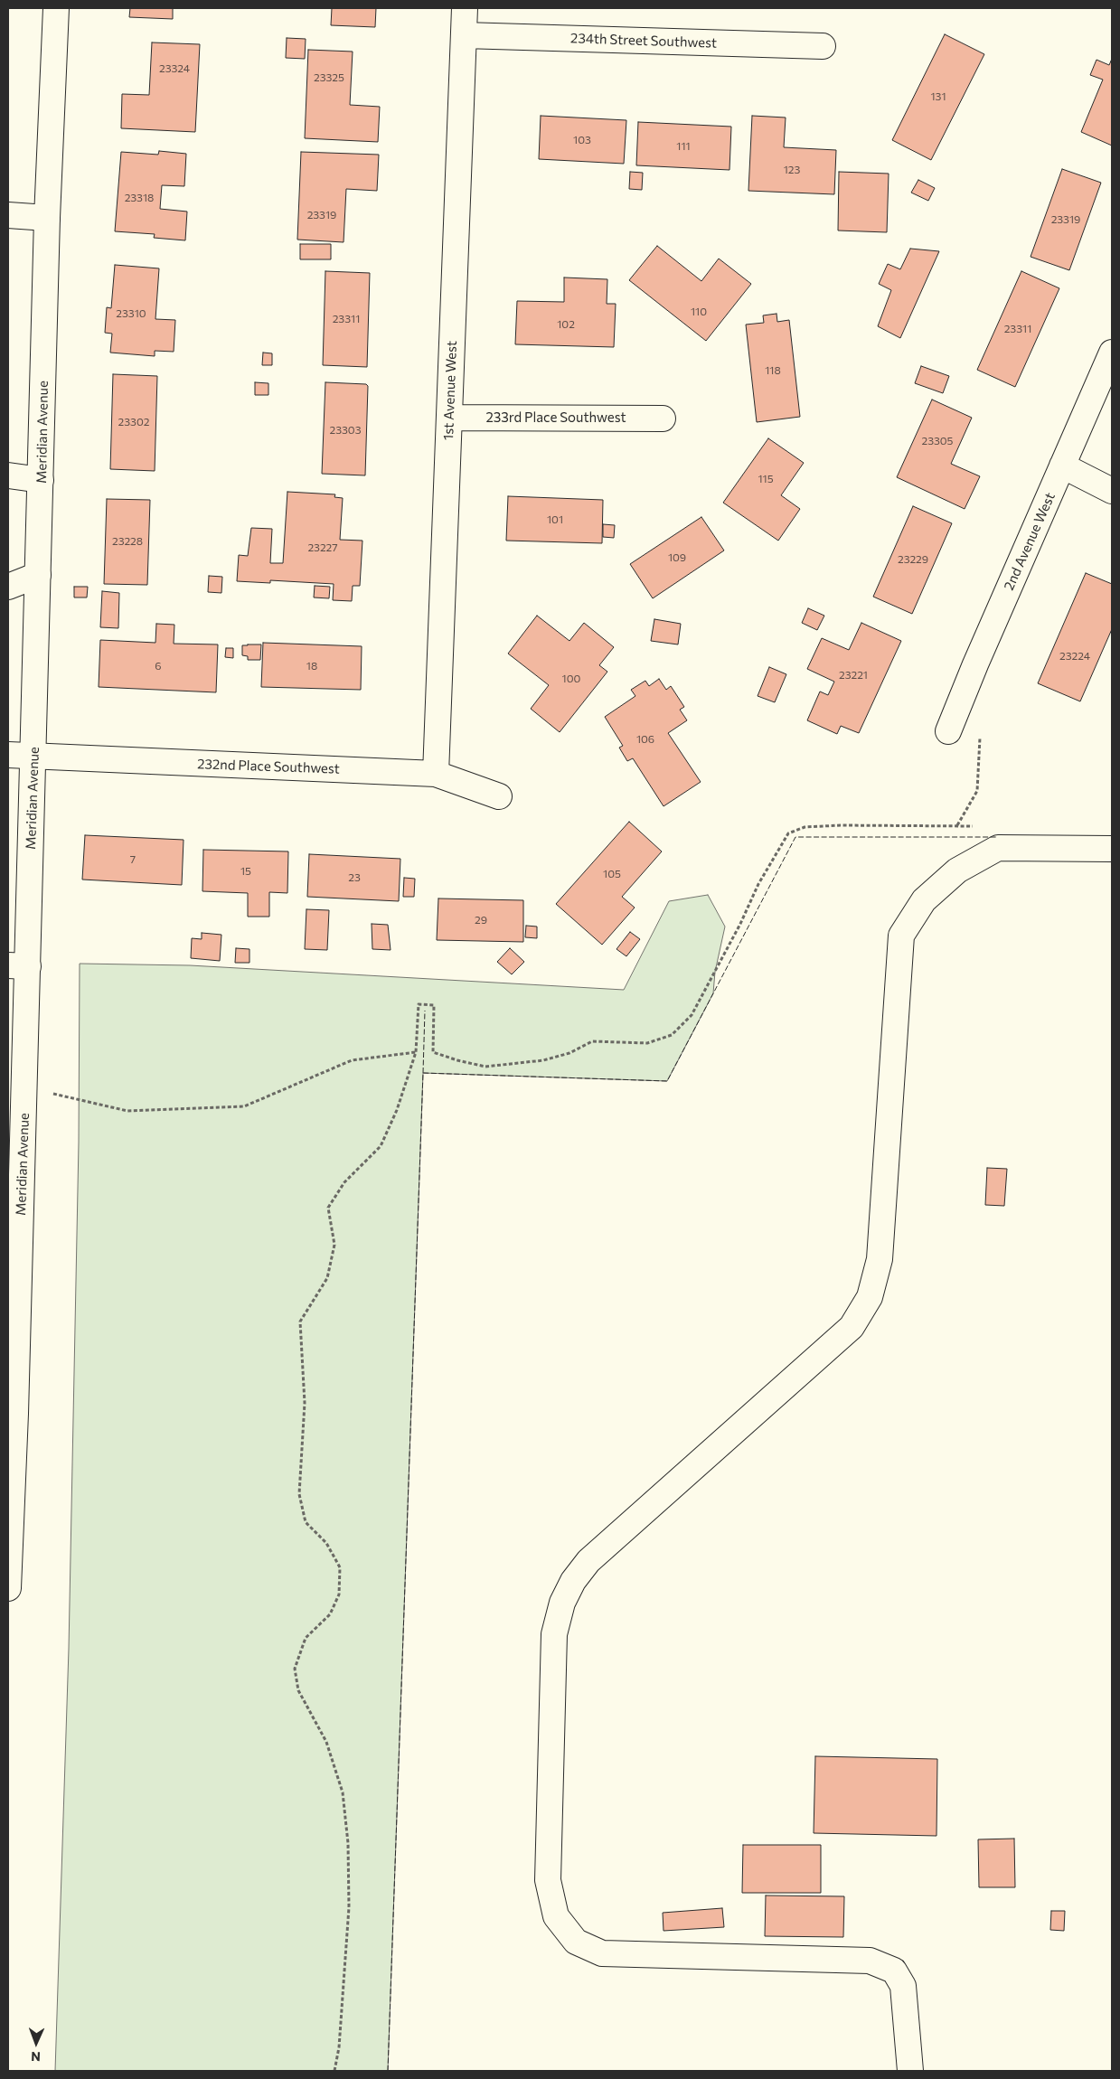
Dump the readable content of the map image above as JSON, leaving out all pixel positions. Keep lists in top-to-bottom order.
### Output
{
  "streets": {
    "street": [
      "234th Street Southwest",
      "1st Avenue West",
      "233rd Place Southwest",
      "Meridian Avenue",
      "2nd Avenue West",
      "232nd Place Southwest"
    ]
  },
  "crossings": [
    ["234th Street Southwest", "1st Avenue West"],
    ["1st Avenue West", "233rd Place Southwest"],
    ["1st Avenue West", "232nd Place Southwest"],
    ["Meridian Avenue", "232nd Place Southwest"]
  ],
  "house_numbers": [
    "23324",
    "23325",
    "131",
    "103",
    "111",
    "123",
    "23318",
    "23319",
    "23319",
    "110",
    "23310",
    "23311",
    "102",
    "23311",
    "118",
    "23302",
    "23303",
    "23305",
    "115",
    "101",
    "23228",
    "23227",
    "109",
    "23229",
    "23224",
    "6",
    "18",
    "23221",
    "100",
    "106",
    "7",
    "15",
    "105",
    "23",
    "29"
  ],
  "north": "bottom"
}
